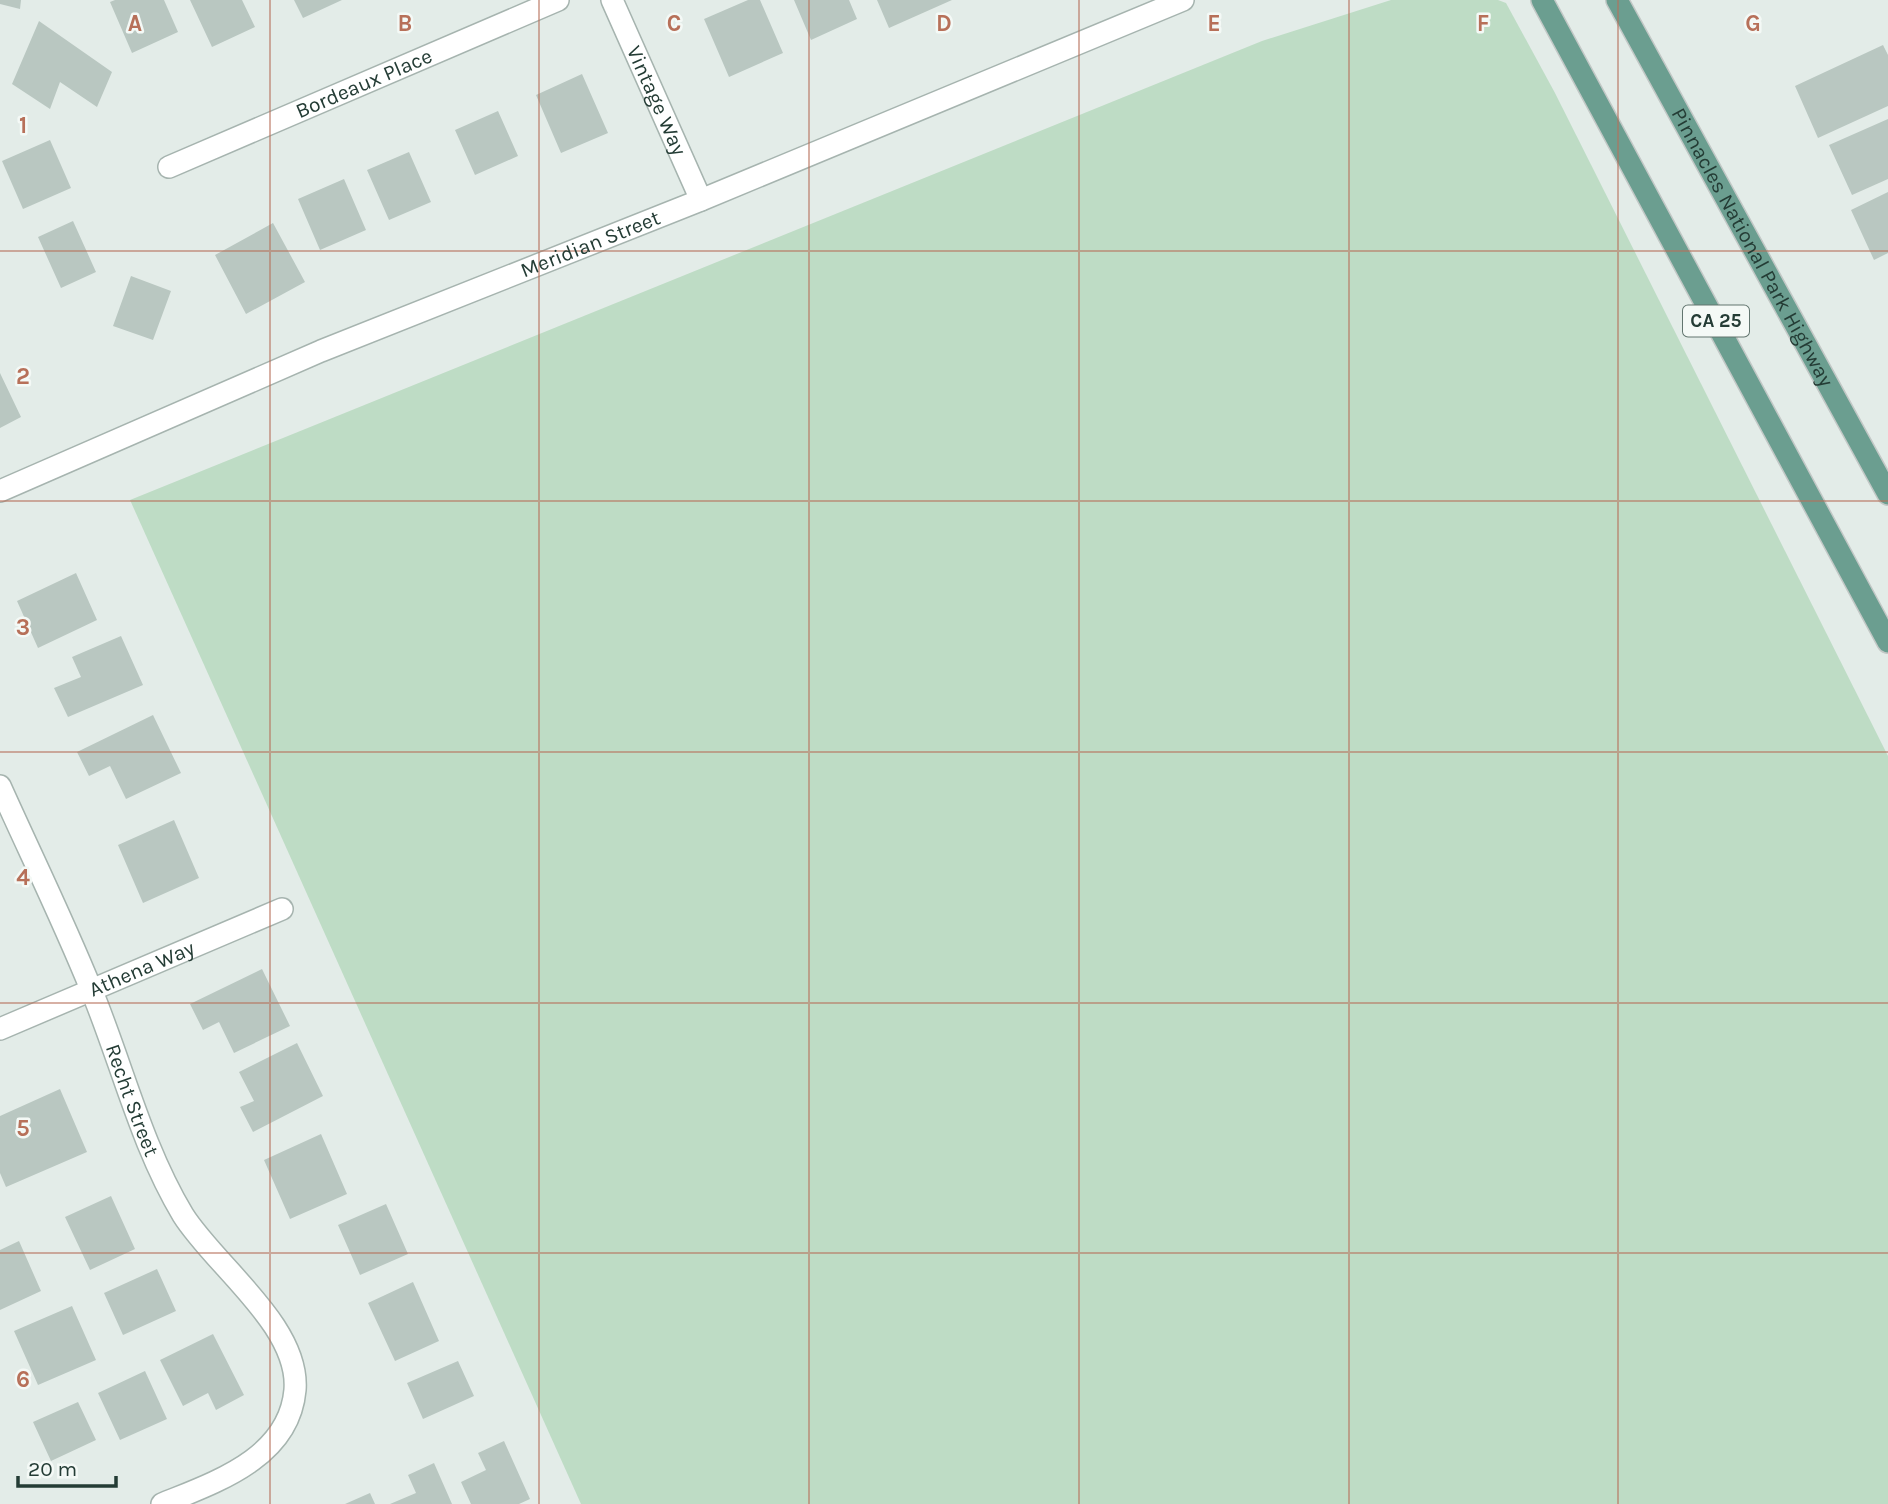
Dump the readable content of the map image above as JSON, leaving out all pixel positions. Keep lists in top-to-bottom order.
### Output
{
  "streets": {
    "main road": ["Pinnacles National Park Highway", "CA 25"],
    "street": [
      "Bordeaux Place",
      "Vintage Way",
      "Meridian Street",
      "Athena Way",
      "Recht Street"
    ]
  },
  "crossings": [
    ["Vintage Way", "Meridian Street"],
    ["Athena Way", "Recht Street"]
  ],
  "scale_bar": "20 m",
  "grid": {
    "columns": [
      "A",
      "B",
      "C",
      "D",
      "E",
      "F",
      "G"
    ],
    "rows": [
      "1",
      "2",
      "3",
      "4",
      "5",
      "6"
    ]
  }
}
